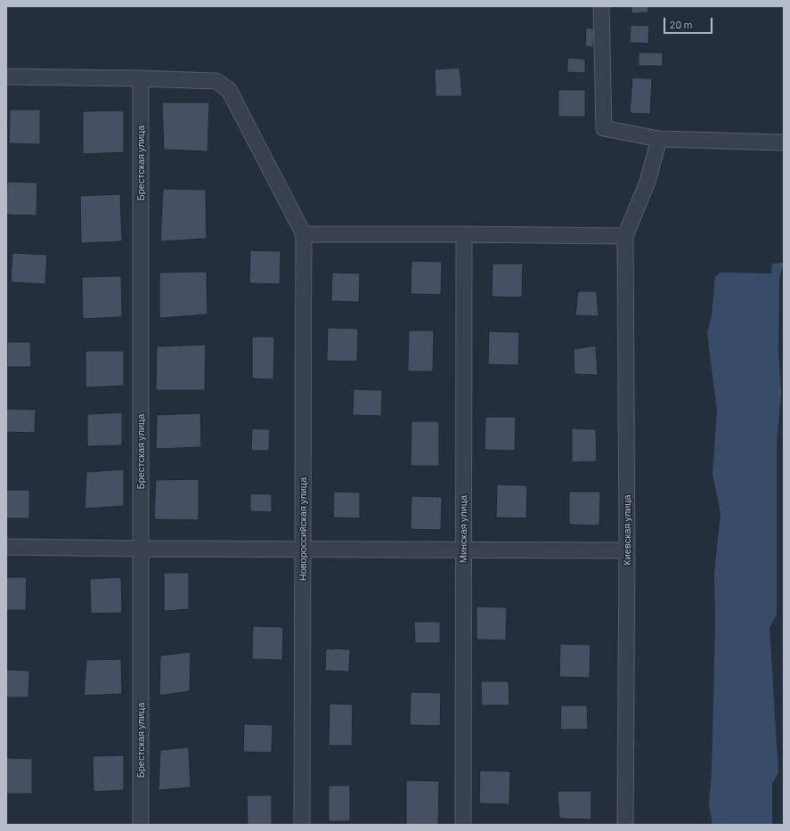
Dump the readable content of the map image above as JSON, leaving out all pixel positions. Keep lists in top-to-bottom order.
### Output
{
  "streets": {
    "street": [
      "Брестская улица",
      "Новороссийская улица",
      "Минская улица",
      "Киевская улица"
    ]
  },
  "scale_bar": "20 m"
}
